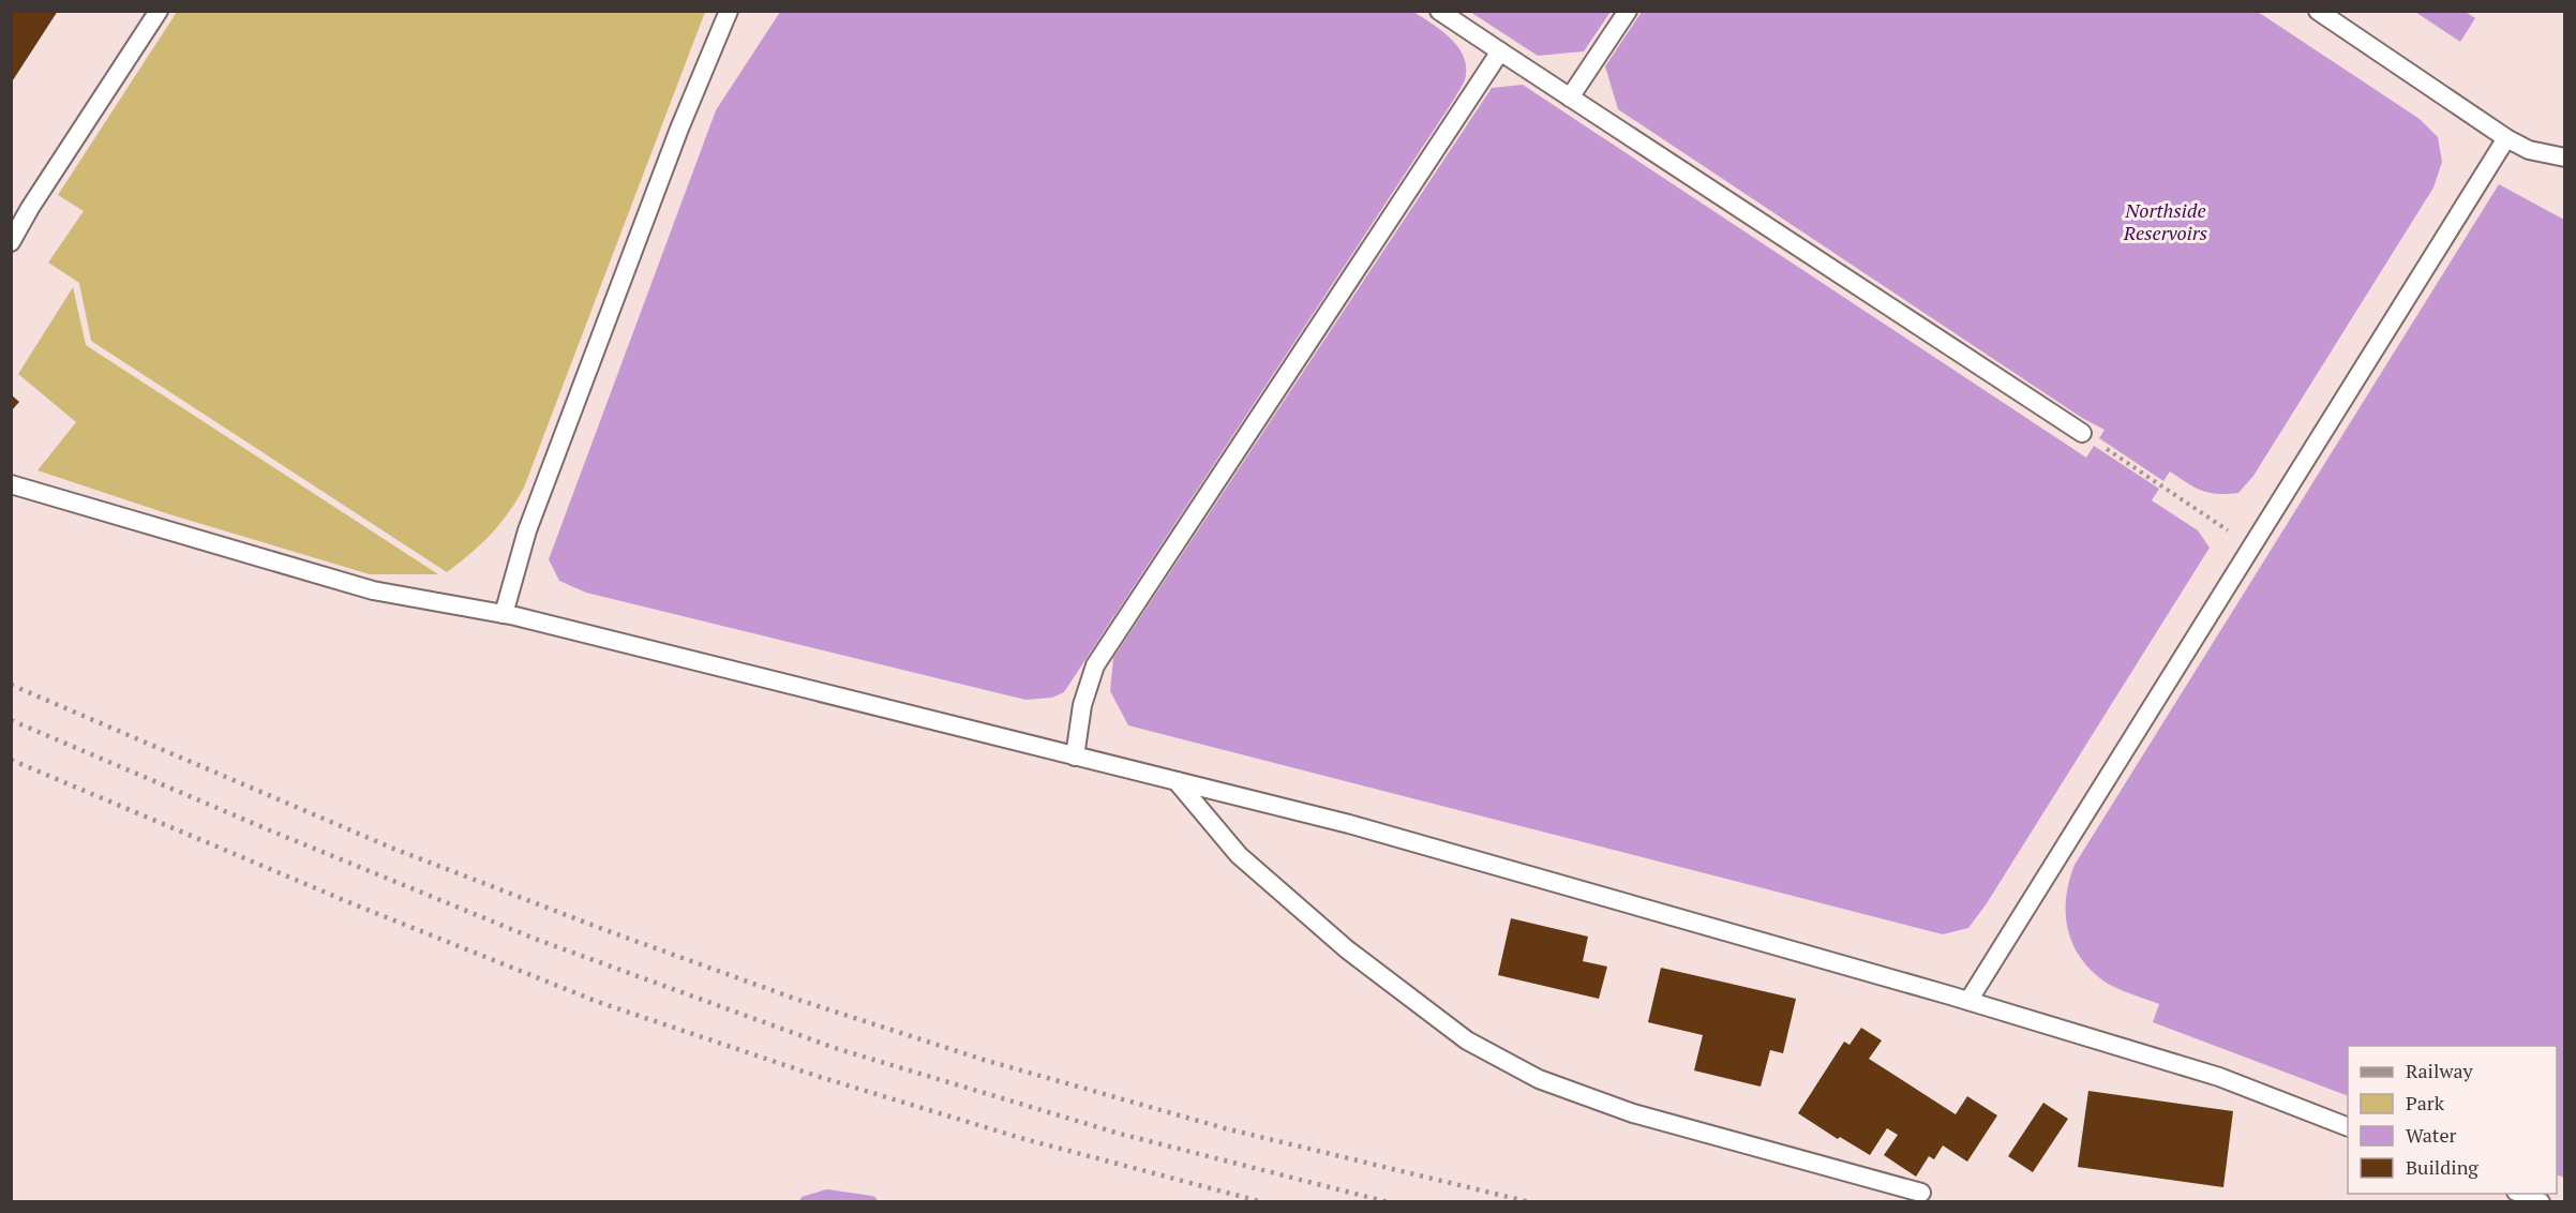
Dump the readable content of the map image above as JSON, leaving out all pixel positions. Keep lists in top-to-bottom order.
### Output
{
  "water": ["Northside Reservoirs"],
  "legend": [
    "Railway",
    "Park",
    "Water",
    "Building"
  ]
}
